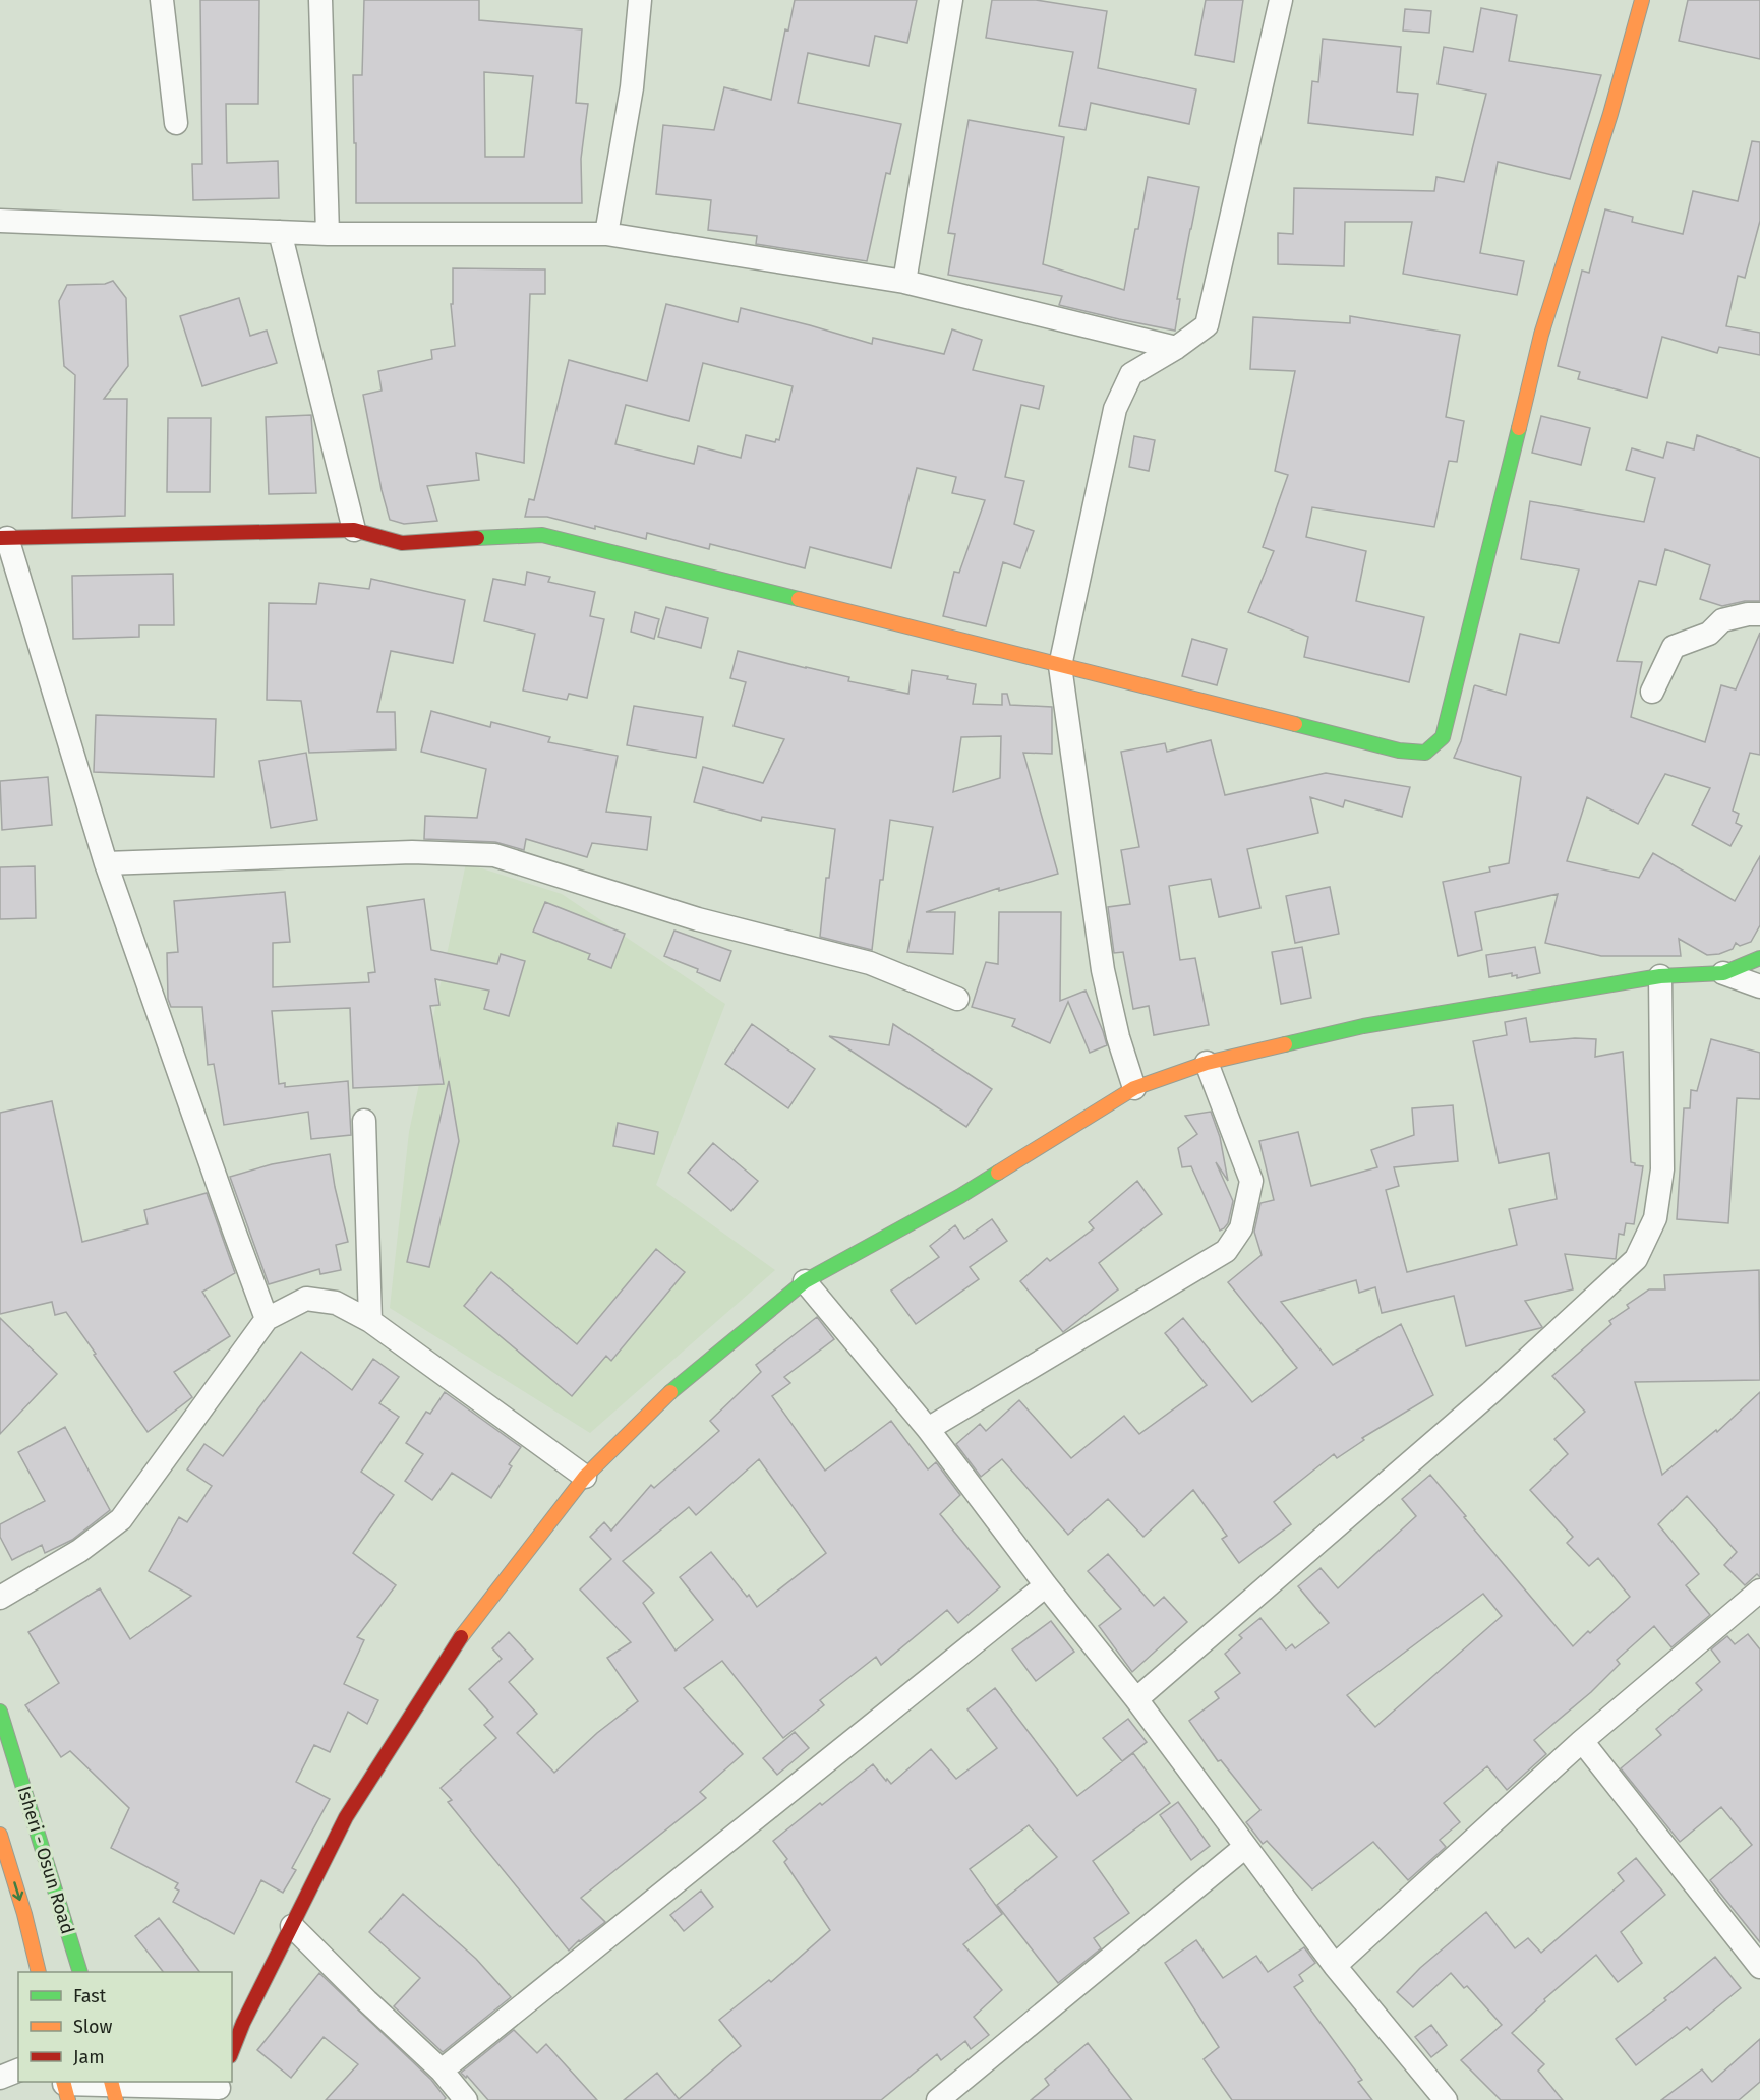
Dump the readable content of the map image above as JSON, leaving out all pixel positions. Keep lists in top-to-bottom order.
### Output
{
  "streets": {
    "street": ["Isheri - Osun Road"]
  },
  "legend": ["Fast", "Slow", "Jam"]
}
